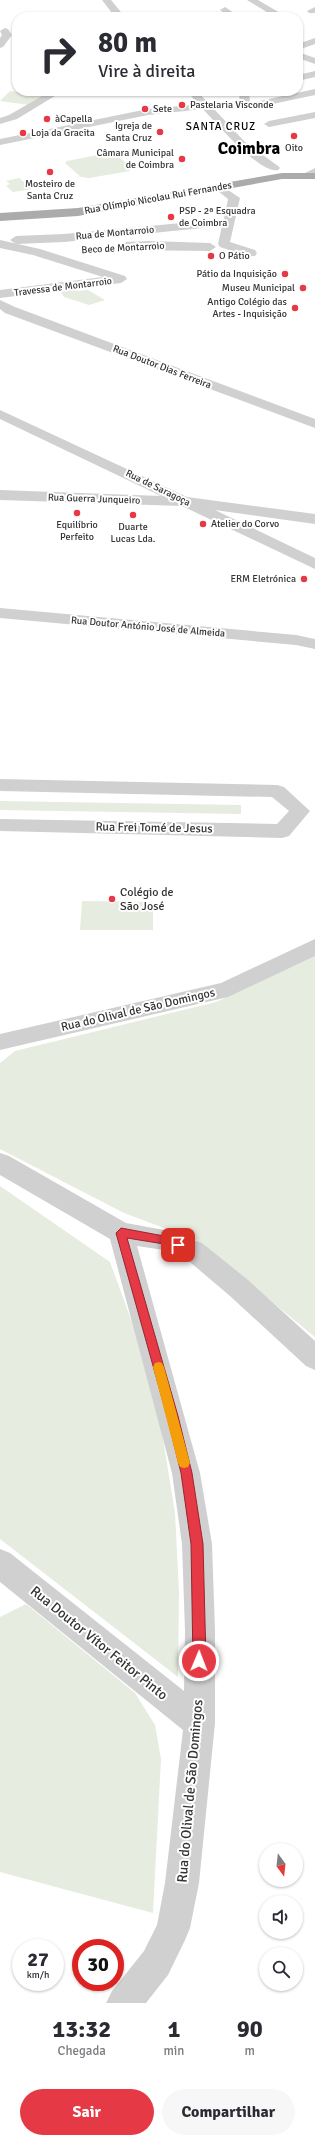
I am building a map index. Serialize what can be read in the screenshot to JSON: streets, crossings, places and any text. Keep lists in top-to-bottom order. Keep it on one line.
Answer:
{"streets":{"main road":["Rua Olímpio Nicolau Rui Fernandes"],"street":["Rua de Montarroio","Beco de Montarroio","Travessa de Montarroio","Rua Doutor Dias Ferreira","Rua de Saragoça","Rua Guerra Junqueiro","Rua Doutor António José de Almeida","Rua Frei Tomé de Jesus","Rua do Olival de São Domingos","Rua Doutor Vítor Feitor Pinto"]},"crossings":[["Beco de Montarroio","Travessa de Montarroio"],["Rua de Saragoça","Rua Guerra Junqueiro"],["Rua do Olival de São Domingos","Rua Doutor Vítor Feitor Pinto"]],"districts":["SANTA CRUZ","Coimbra"],"places":["Pastelaria Visconde","Sete","àCapella","Igreja de Santa Cruz","Loja da Gracita","Oito","Câmara Municipal de Coimbra","Mosteiro de Santa Cruz","PSP - 2ª Esquadra de Coimbra","O Pátio","Pátio da Inquisição","Museu Municipal","Antigo Colégio das Artes - Inquisição","Equilíbrio Perfeito","Duarte Lucas Lda.","Atelier do Corvo","ERM Eletrónica","Colégio de São José"],"north":"bottom","page":{"turn":["80 m","Vire à direita"],"speed":"27 km/h","limit":"30","eta":["13:32","Chegada","1","min","90","m"],"buttons":["Sair","Compartilhar"]}}
